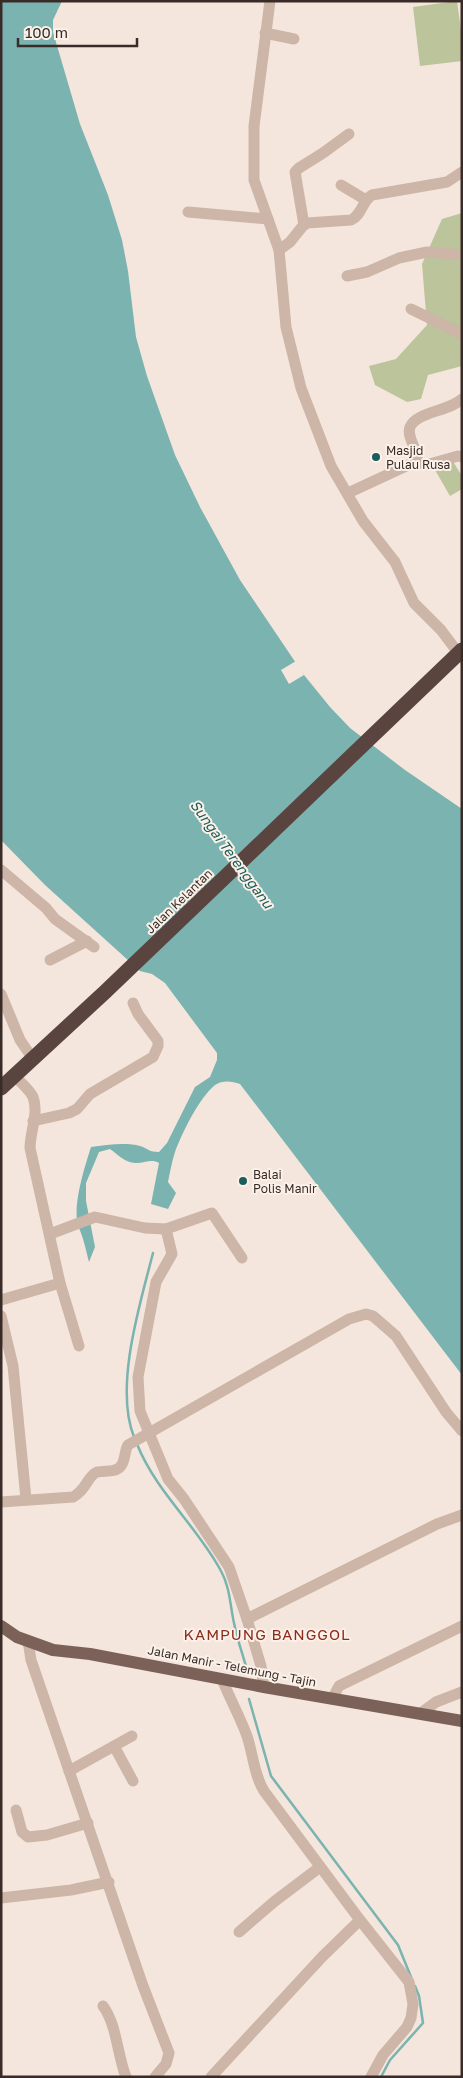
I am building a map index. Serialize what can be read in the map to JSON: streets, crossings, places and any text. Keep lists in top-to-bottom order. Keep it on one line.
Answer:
{"streets":{"highway":["Jalan Kelantan"],"main road":["Jalan Manir - Telemung - Tajin"]},"districts":["KAMPUNG BANGGOL"],"water":["Sungai Terengganu"],"places":["Masjid Pulau Rusa","Balai Polis Manir"],"scale_bar":"100 m"}
